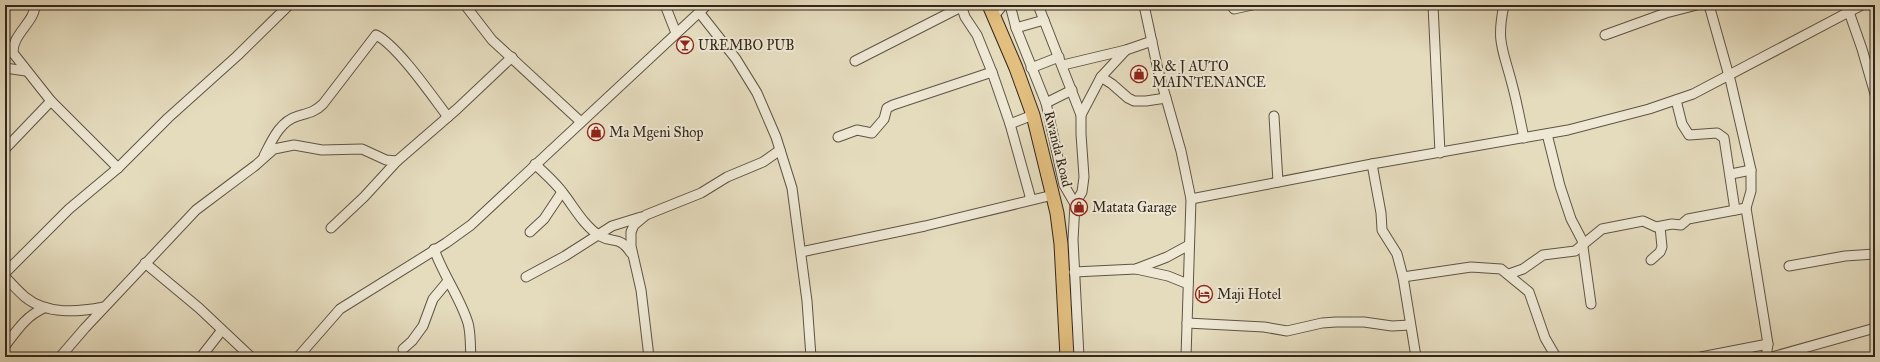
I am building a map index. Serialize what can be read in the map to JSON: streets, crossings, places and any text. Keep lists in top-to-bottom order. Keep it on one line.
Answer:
{"streets":{"highway":["Rwanda Road"]},"places":{"bar":["UREMBO PUB"],"shop":["R & J AUTO MAINTENANCE","Ma Mgeni Shop","Matata Garage"],"hotel":["Maji Hotel"]}}
